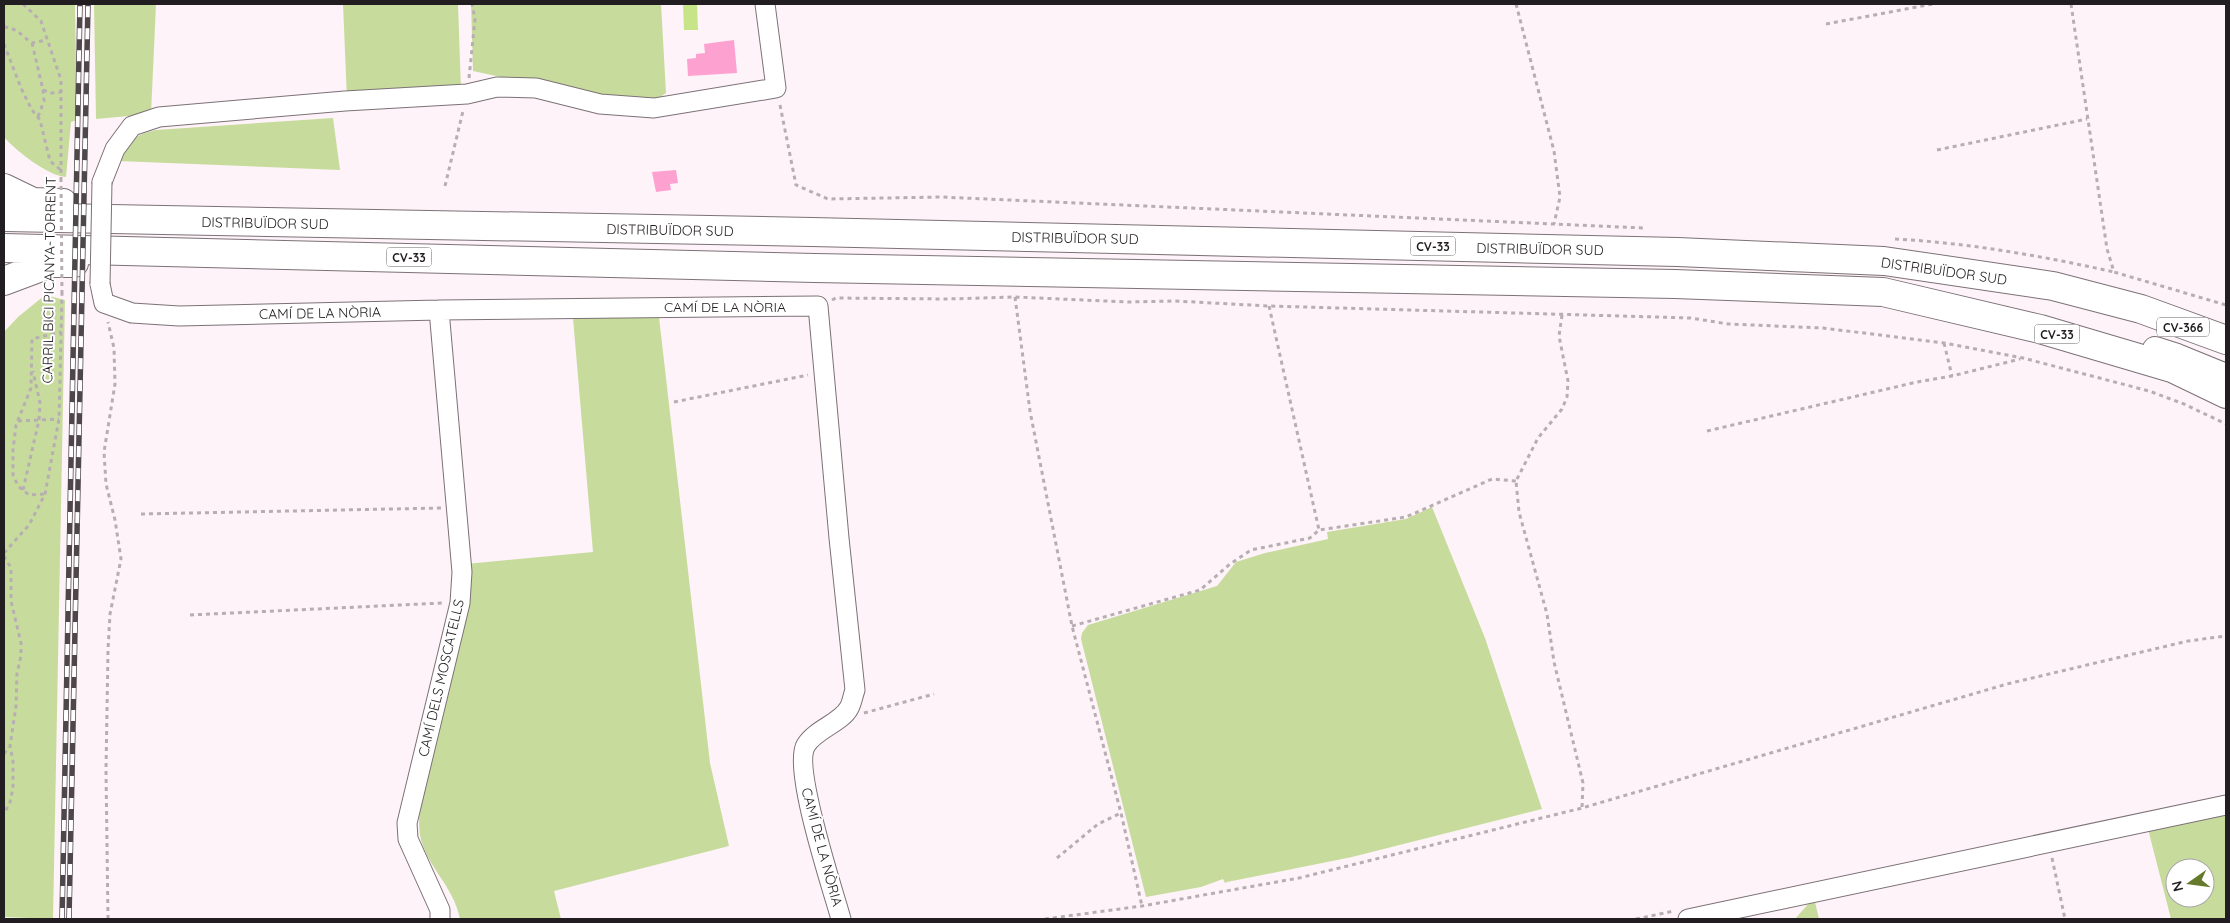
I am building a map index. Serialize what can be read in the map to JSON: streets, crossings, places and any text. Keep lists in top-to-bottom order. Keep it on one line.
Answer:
{"streets":{"highway":["DISTRIBUÏDOR SUD","CV-33"],"main road":["CV-366"],"street":["CAMÍ DE LA NÒRIA","CAMÍ DELS MOSCATELLS"],"path":["CARRIL BICI PICANYA-TORRENT"]},"crossings":[["DISTRIBUÏDOR SUD","CV-33"],["DISTRIBUÏDOR SUD","CV-366"],["CV-33","CV-366"],["CAMÍ DE LA NÒRIA","CAMÍ DELS MOSCATELLS"]],"north":"left"}
